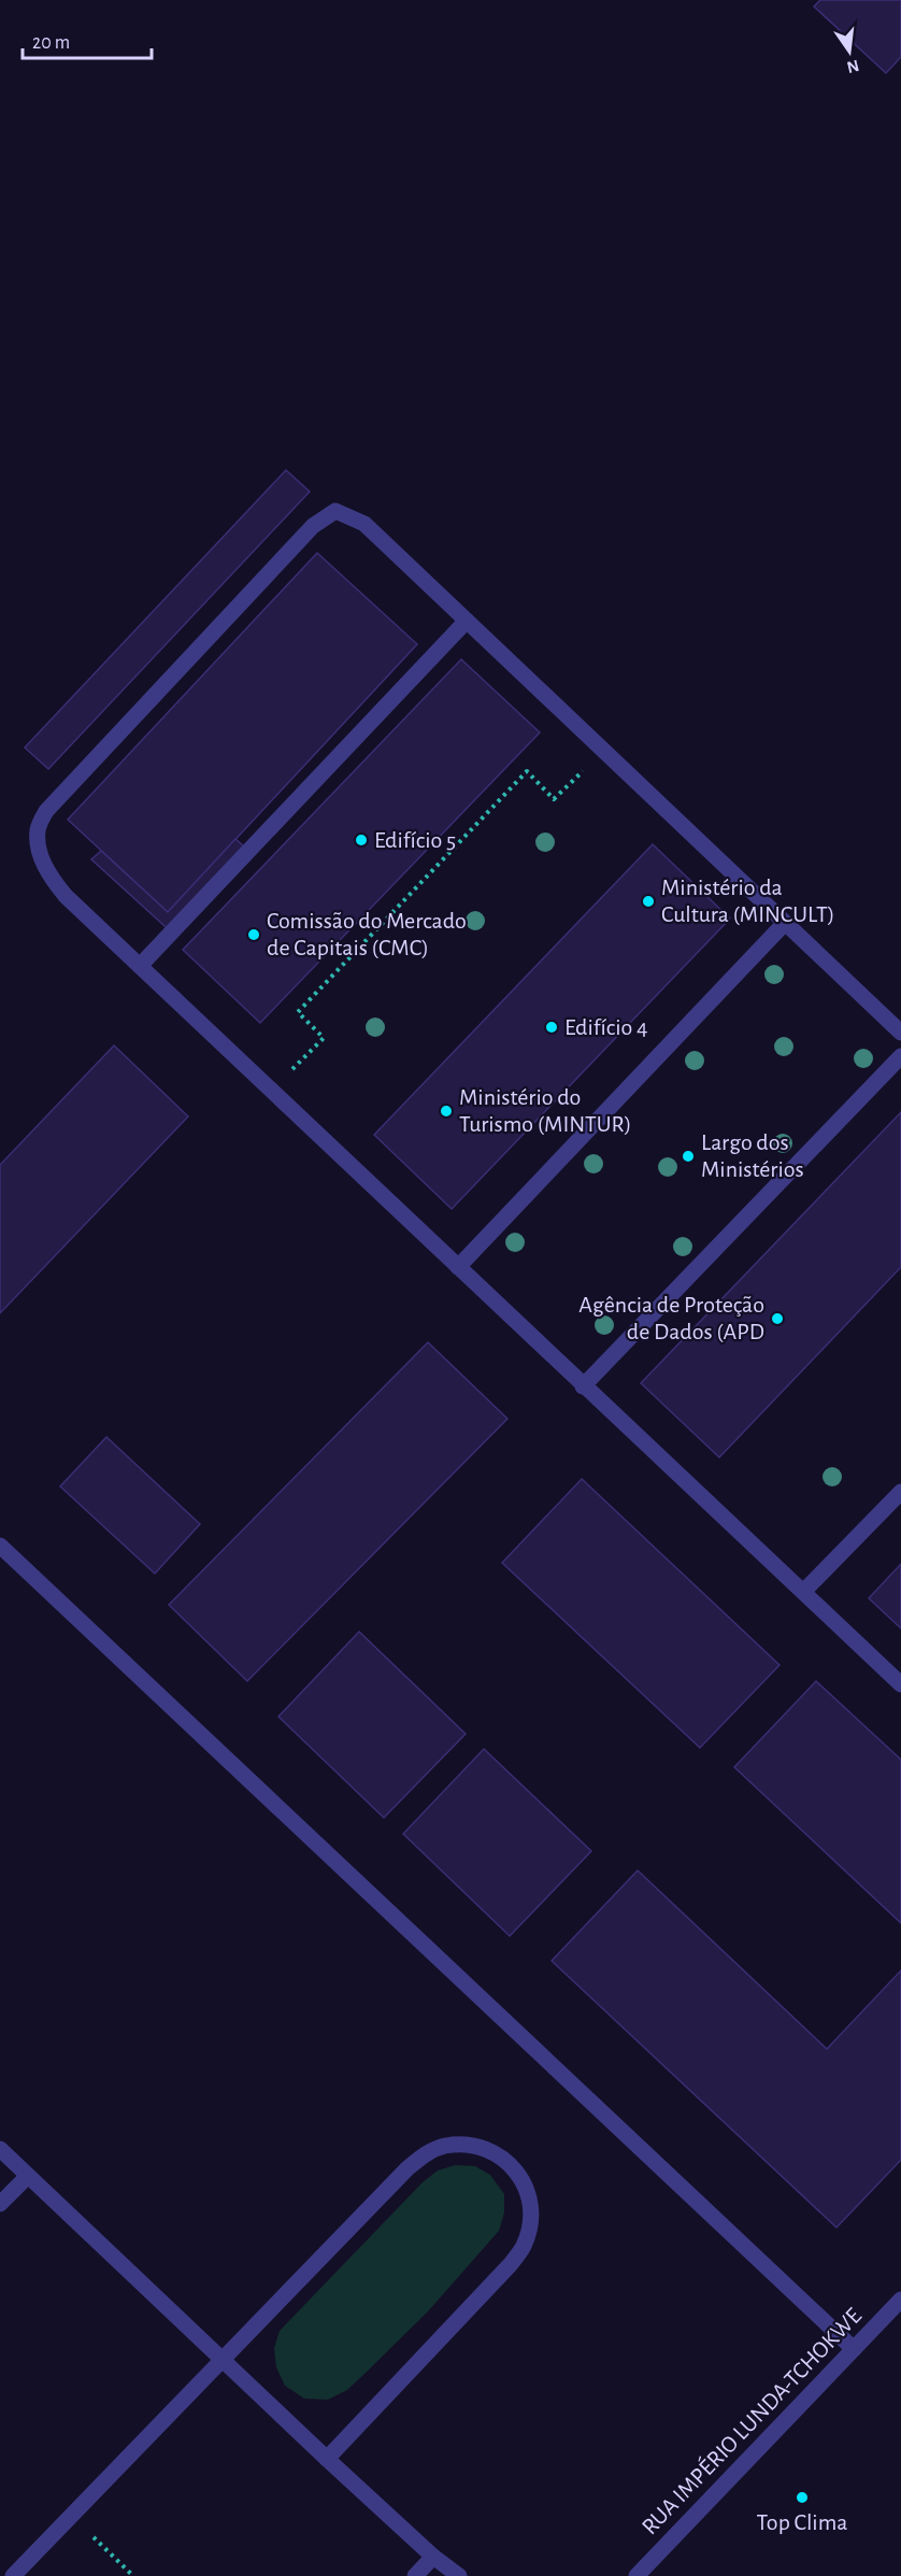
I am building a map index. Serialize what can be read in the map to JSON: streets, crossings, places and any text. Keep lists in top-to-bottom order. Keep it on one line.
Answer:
{"streets":{"street":["RUA IMPÉRIO LUNDA-TCHOKWE"]},"places":["Edifício 5","Ministério da Cultura (MINCULT)","Comissão do Mercado de Capitais (CMC)","Edifício 4","Ministério do Turismo (MINTUR)","Largo dos Ministérios","Agência de Proteção de Dados (APD","Top Clima"],"scale_bar":"20 m","north":"bottom"}
